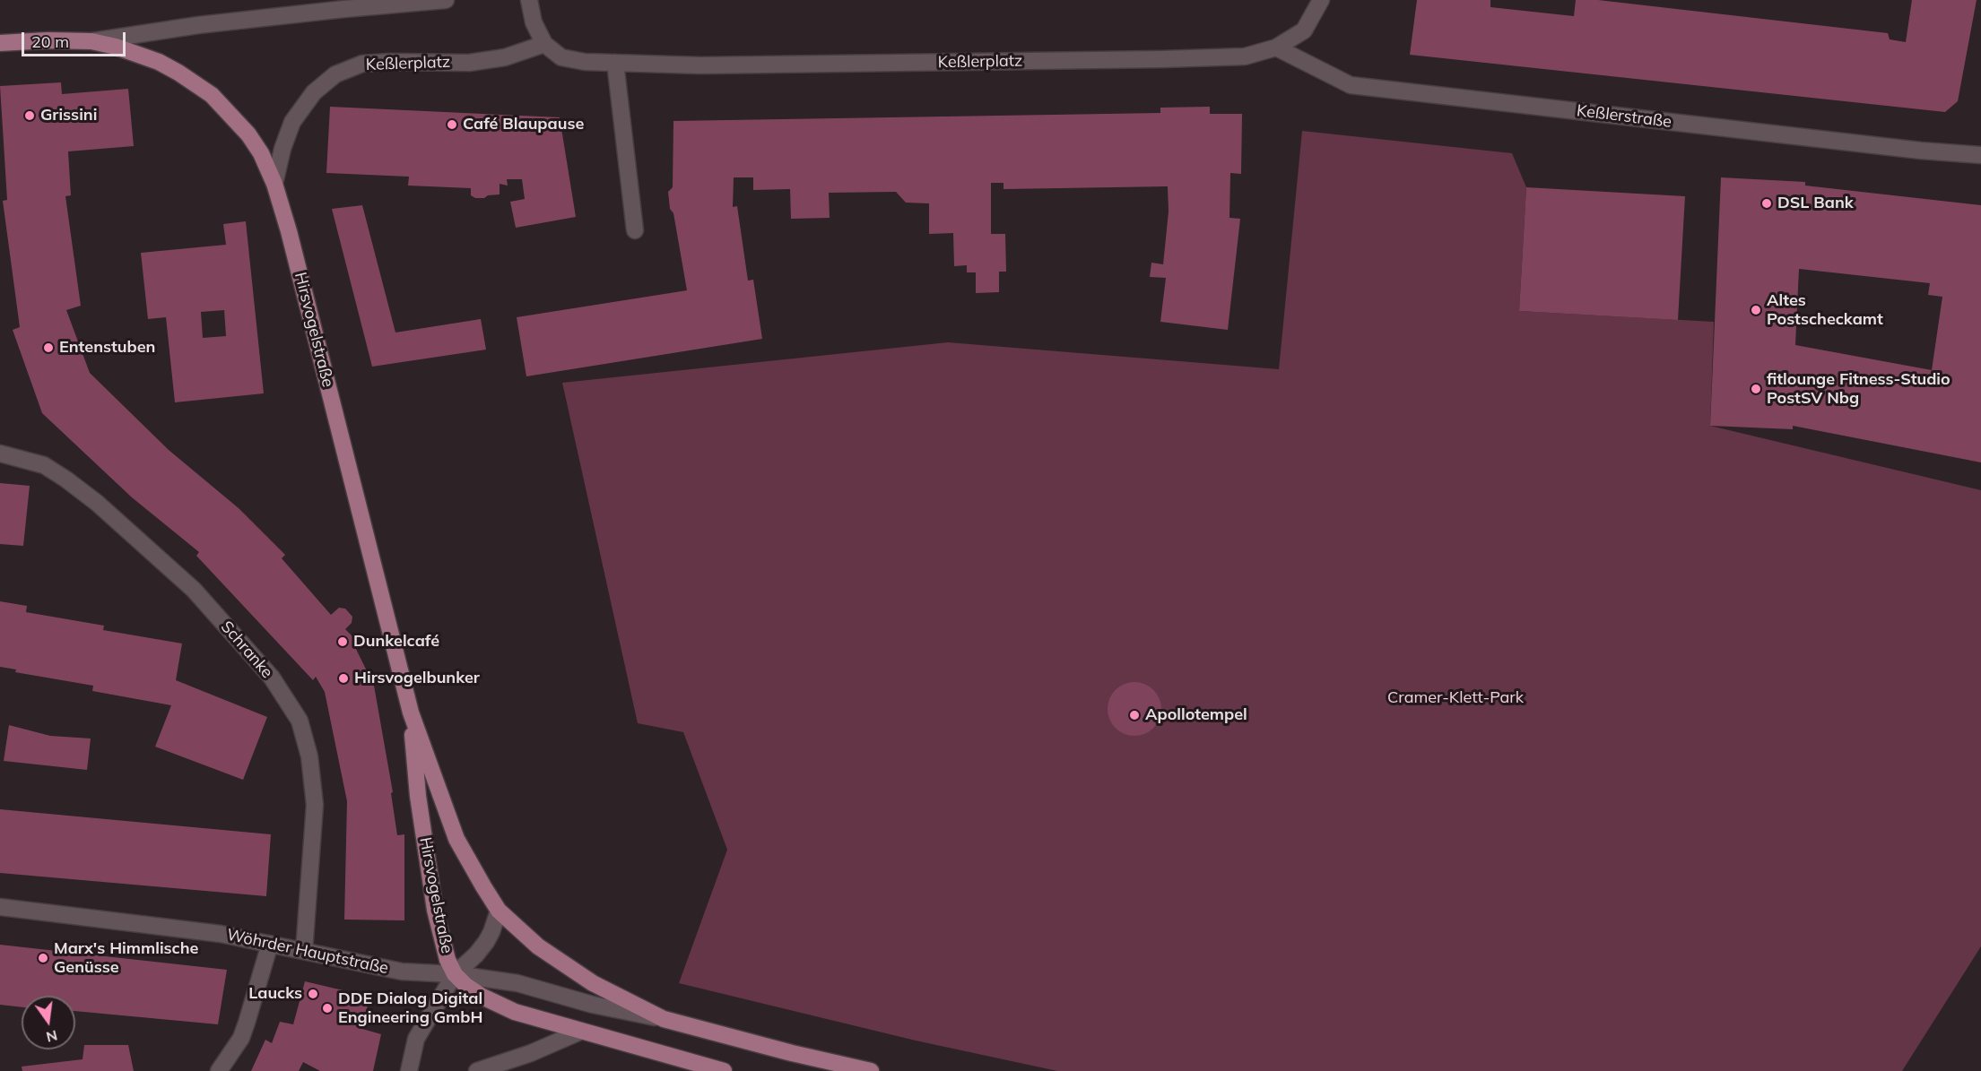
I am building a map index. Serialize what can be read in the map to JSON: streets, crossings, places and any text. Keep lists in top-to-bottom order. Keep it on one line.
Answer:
{"streets":{"main road":["Hirsvogelstraße"],"street":["Keßlerplatz","Keßlerstraße","Schranke","Wöhrder Hauptstraße"]},"crossings":[["Keßlerplatz","Keßlerstraße"],["Keßlerplatz","Hirsvogelstraße"],["Hirsvogelstraße","Wöhrder Hauptstraße"],["Schranke","Wöhrder Hauptstraße"]],"parks":["Cramer-Klett-Park"],"places":["Grissini","Café Blaupause","DSL Bank","Altes Postscheckamt","Entenstuben","fitlounge Fitness-Studio PostSV Nbg","Dunkelcafé","Hirsvogelbunker","Apollotempel","Marx's Himmlische Genüsse","Laucks","DDE Dialog Digital Engineering GmbH"],"scale_bar":"20 m","north":"bottom"}
